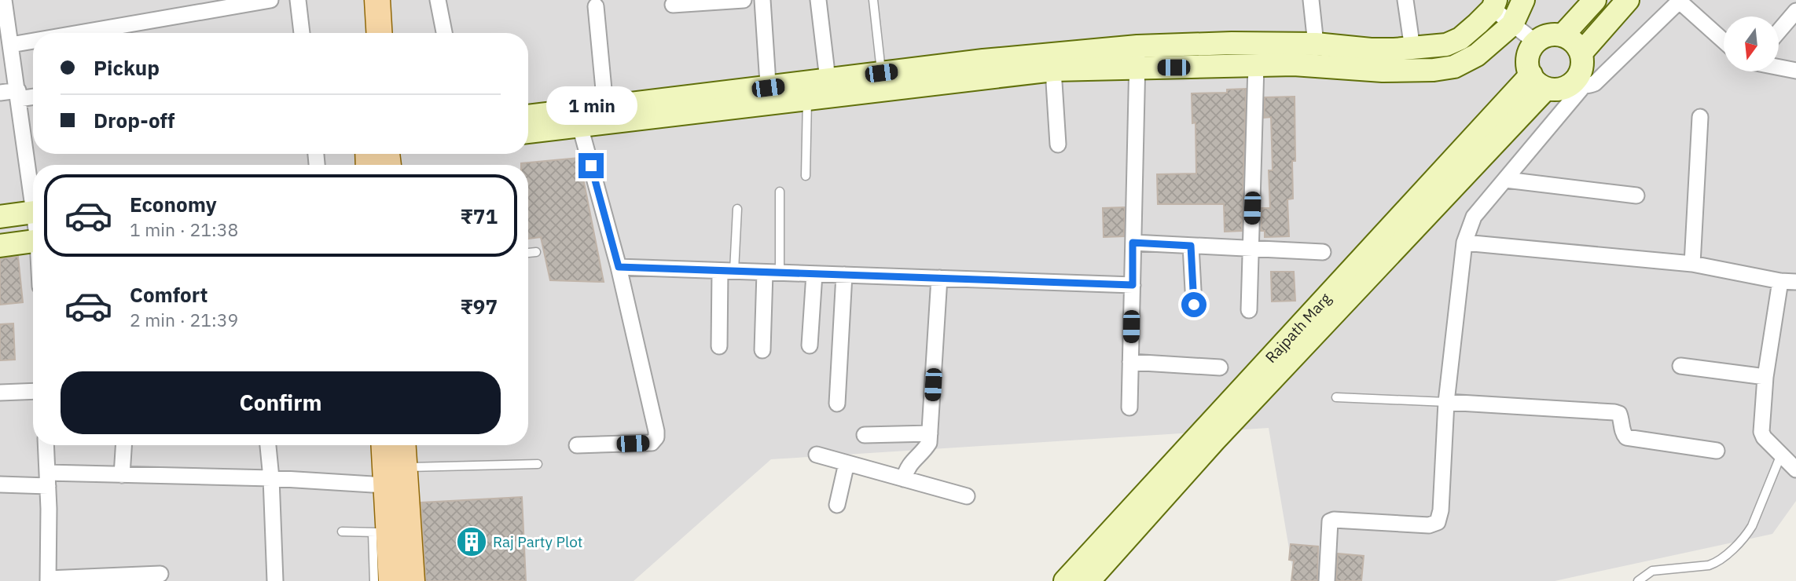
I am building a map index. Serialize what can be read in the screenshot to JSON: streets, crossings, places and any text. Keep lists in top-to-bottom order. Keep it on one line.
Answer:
{"streets":{"street":["Rajpath Marg"]},"places":{"building":["Raj Party Plot"]},"north":"bottom","page":{"banner":["Pickup","Drop-off"],"bubble":"1 min","list":[{"name":"Economy","note":"1 min · 21:38","value":"₹71"},{"name":"Comfort","note":"2 min · 21:39","value":"₹97"}],"buttons":"Confirm"}}
